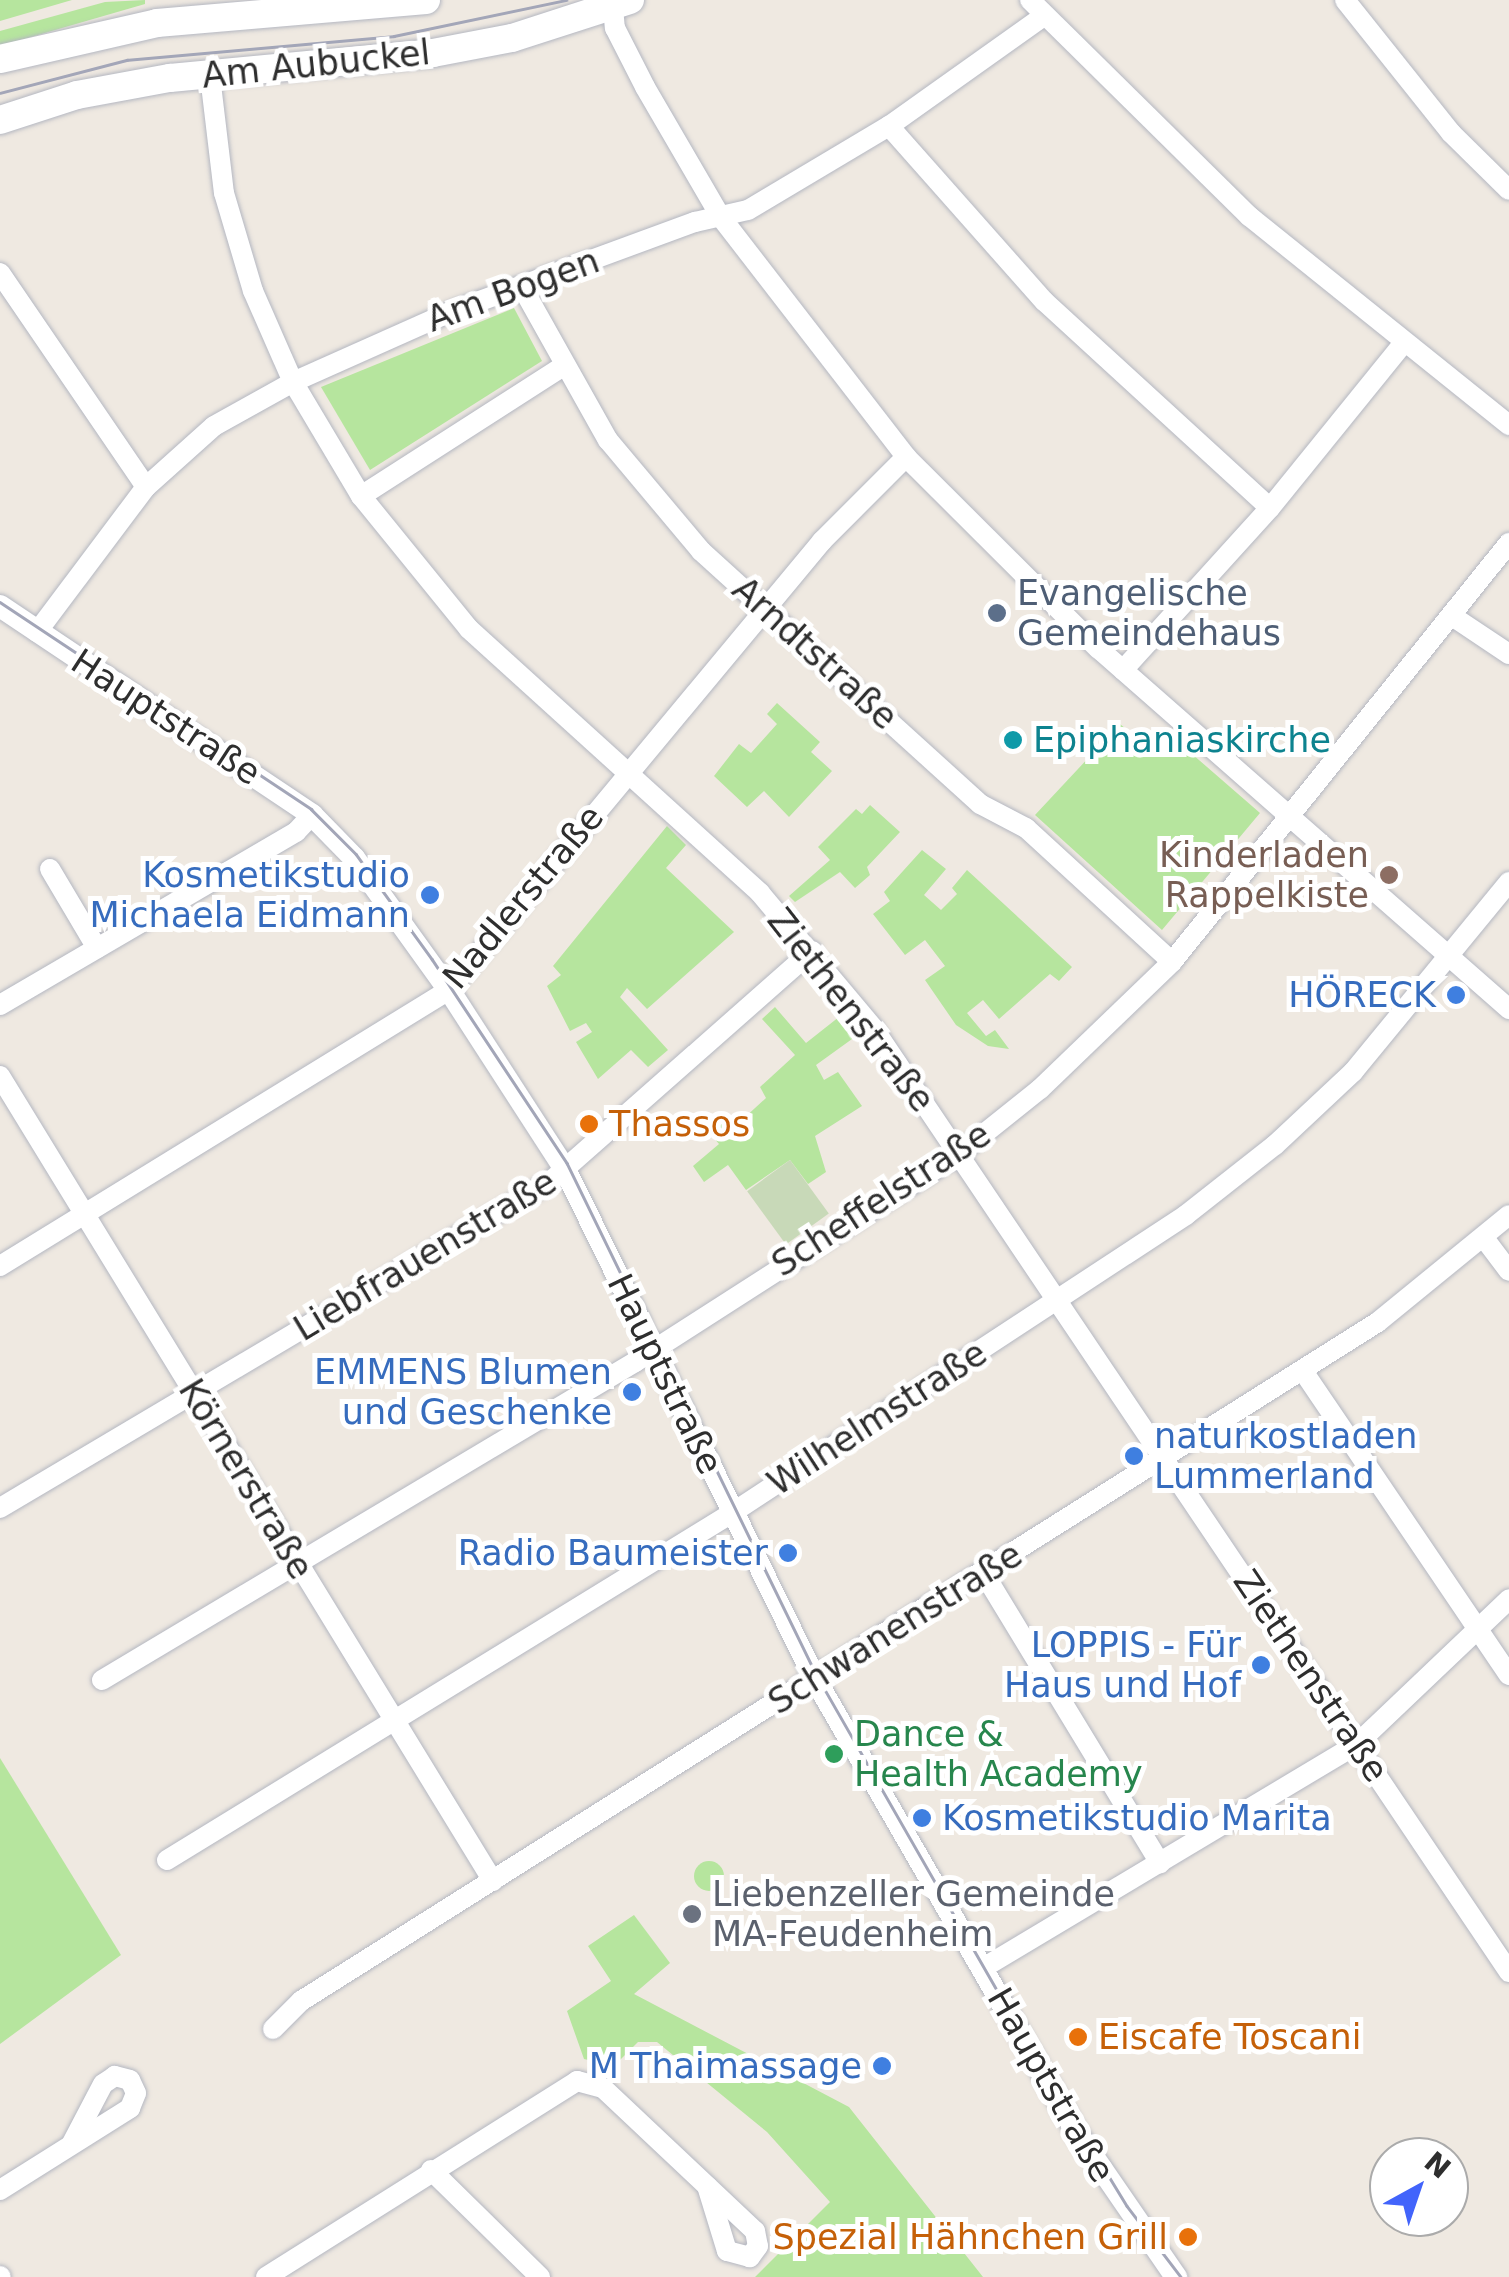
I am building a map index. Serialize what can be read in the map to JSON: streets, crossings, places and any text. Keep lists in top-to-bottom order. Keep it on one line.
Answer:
{"streets":{"main road":["Am Aubuckel"],"street":["Am Bogen","Arndtstraße","Hauptstraße","Nadlerstraße","Ziethenstraße","Scheffelstraße","Liebfrauenstraße","Wilhelmstraße","Körnerstraße","Schwanenstraße"]},"crossings":[["Am Aubuckel","Ziethenstraße"],["Am Bogen","Arndtstraße"],["Am Bogen","Hauptstraße"],["Am Bogen","Ziethenstraße"],["Arndtstraße","Nadlerstraße"],["Arndtstraße","Scheffelstraße"],["Hauptstraße","Nadlerstraße"],["Hauptstraße","Scheffelstraße"],["Hauptstraße","Liebfrauenstraße"],["Hauptstraße","Wilhelmstraße"],["Hauptstraße","Schwanenstraße"],["Nadlerstraße","Ziethenstraße"],["Nadlerstraße","Körnerstraße"],["Ziethenstraße","Scheffelstraße"],["Ziethenstraße","Liebfrauenstraße"],["Ziethenstraße","Wilhelmstraße"],["Ziethenstraße","Schwanenstraße"],["Scheffelstraße","Körnerstraße"],["Liebfrauenstraße","Körnerstraße"],["Wilhelmstraße","Körnerstraße"],["Körnerstraße","Schwanenstraße"]],"places":["Evangelische Gemeindehaus","Epiphaniaskirche","Kinderladen Rappelkiste","Kosmetikstudio Michaela Eidmann","HÖRECK","Thassos","EMMENS Blumen und Geschenke","naturkostladen Lummerland","Radio Baumeister","LOPPIS - Für Haus und Hof","Dance & Health Academy","Kosmetikstudio Marita","Liebenzeller Gemeinde MA-Feudenheim","Eiscafe Toscani","M Thaimassage","Spezial Hähnchen Grill"],"north":"top right"}
